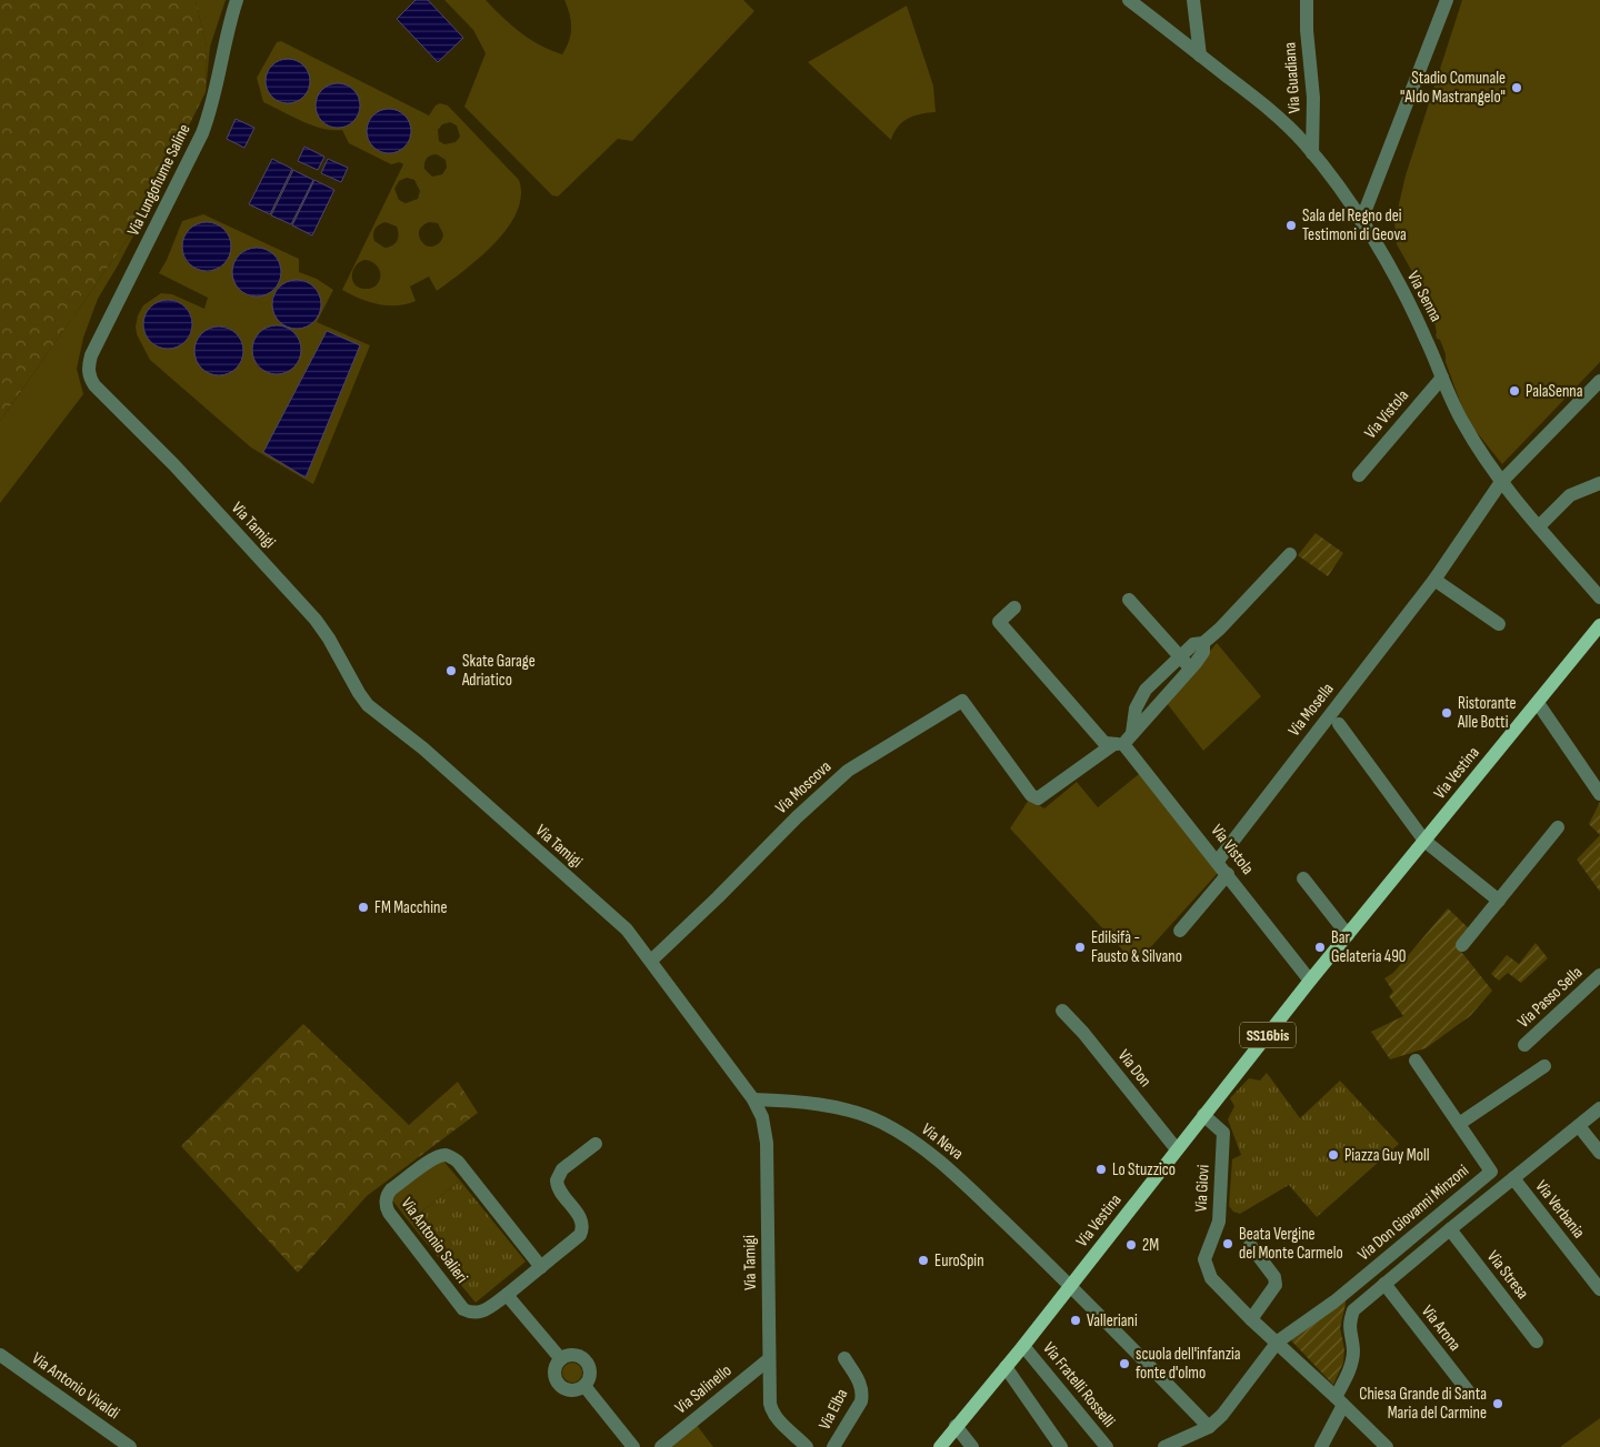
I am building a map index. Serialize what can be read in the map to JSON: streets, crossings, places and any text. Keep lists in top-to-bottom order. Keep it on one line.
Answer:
{"streets":{"main road":["Via Vestina","SS16bis"],"street":["Via Guadiana","Via Lungofiume Saline","Via Senna","Via Vistola","Via Tamigi","Via Mosella","Via Moscova","Via Passo Sella","Via Don","Via Neva","Via Giovi","Via Verbania","Via Don Giovanni Minzoni","Via Antonio Salieri","Via Stresa","Via Arona","Via Fratelli Rosselli","Via Antonio Vivaldi","Via Salinello","Via Elba"]},"crossings":[["Via Guadiana","Via Senna"],["Via Lungofiume Saline","Via Tamigi"],["Via Senna","Via Vistola"],["Via Senna","Via Mosella"],["Via Vistola","Via Mosella"],["Via Vistola","Via Vestina"],["Via Vistola","Via Moscova"],["Via Tamigi","Via Moscova"],["Via Tamigi","Via Neva"],["Via Tamigi","Via Salinello"],["Via Vestina","Via Don"],["Via Vestina","Via Neva"],["Via Vestina","Via Giovi"],["Via Vestina","Via Fratelli Rosselli"],["Via Neva","Via Don Giovanni Minzoni"],["Via Giovi","Via Don Giovanni Minzoni"]],"places":["Stadio Comunale \"Aldo Mastrangelo\"","Sala del Regno dei Testimoni di Geova","PalaSenna","Skate Garage Adriatico","Ristorante Alle Botti","FM Macchine","Edilsifà - Fausto & Silvano","Bar Gelateria 490","Piazza Guy Moll","Lo Stuzzico","Beata Vergine del Monte Carmelo","2M","EuroSpin","Valleriani","scuola dell'infanzia fonte d'olmo","Chiesa Grande di Santa Maria del Carmine"]}
